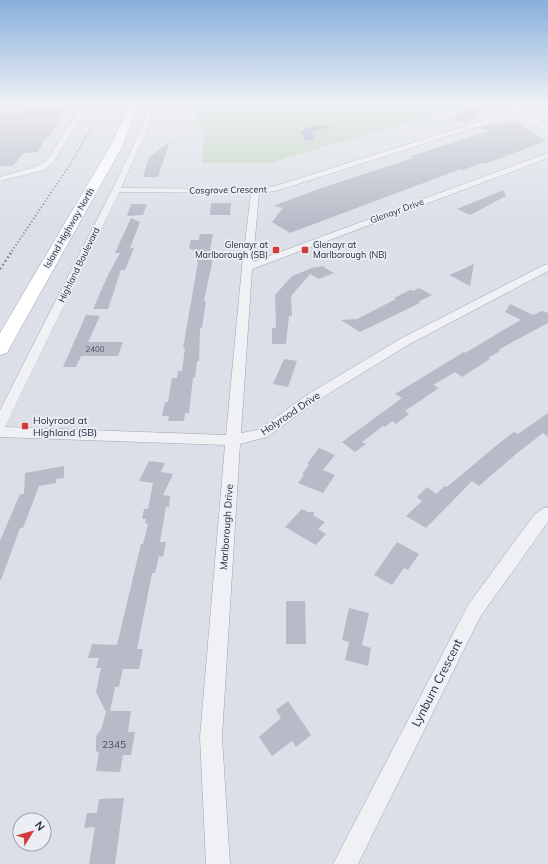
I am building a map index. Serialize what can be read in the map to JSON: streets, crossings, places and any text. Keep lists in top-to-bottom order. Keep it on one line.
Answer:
{"streets":{"main road":["Island Highway North"],"street":["Cosgrove Crescent","Glenayr Drive","Highland Boulevard","Holyrood Drive","Marlborough Drive","Lynburn Crescent"]},"crossings":[["Cosgrove Crescent","Highland Boulevard"],["Cosgrove Crescent","Marlborough Drive"],["Glenayr Drive","Marlborough Drive"],["Holyrood Drive","Marlborough Drive"]],"places":{"transit":["Glenayr at Marlborough (SB)","Glenayr at Marlborough (NB)","Holyrood at Highland (SB)"]},"house_numbers":["2400","2345"],"north":"top right"}
